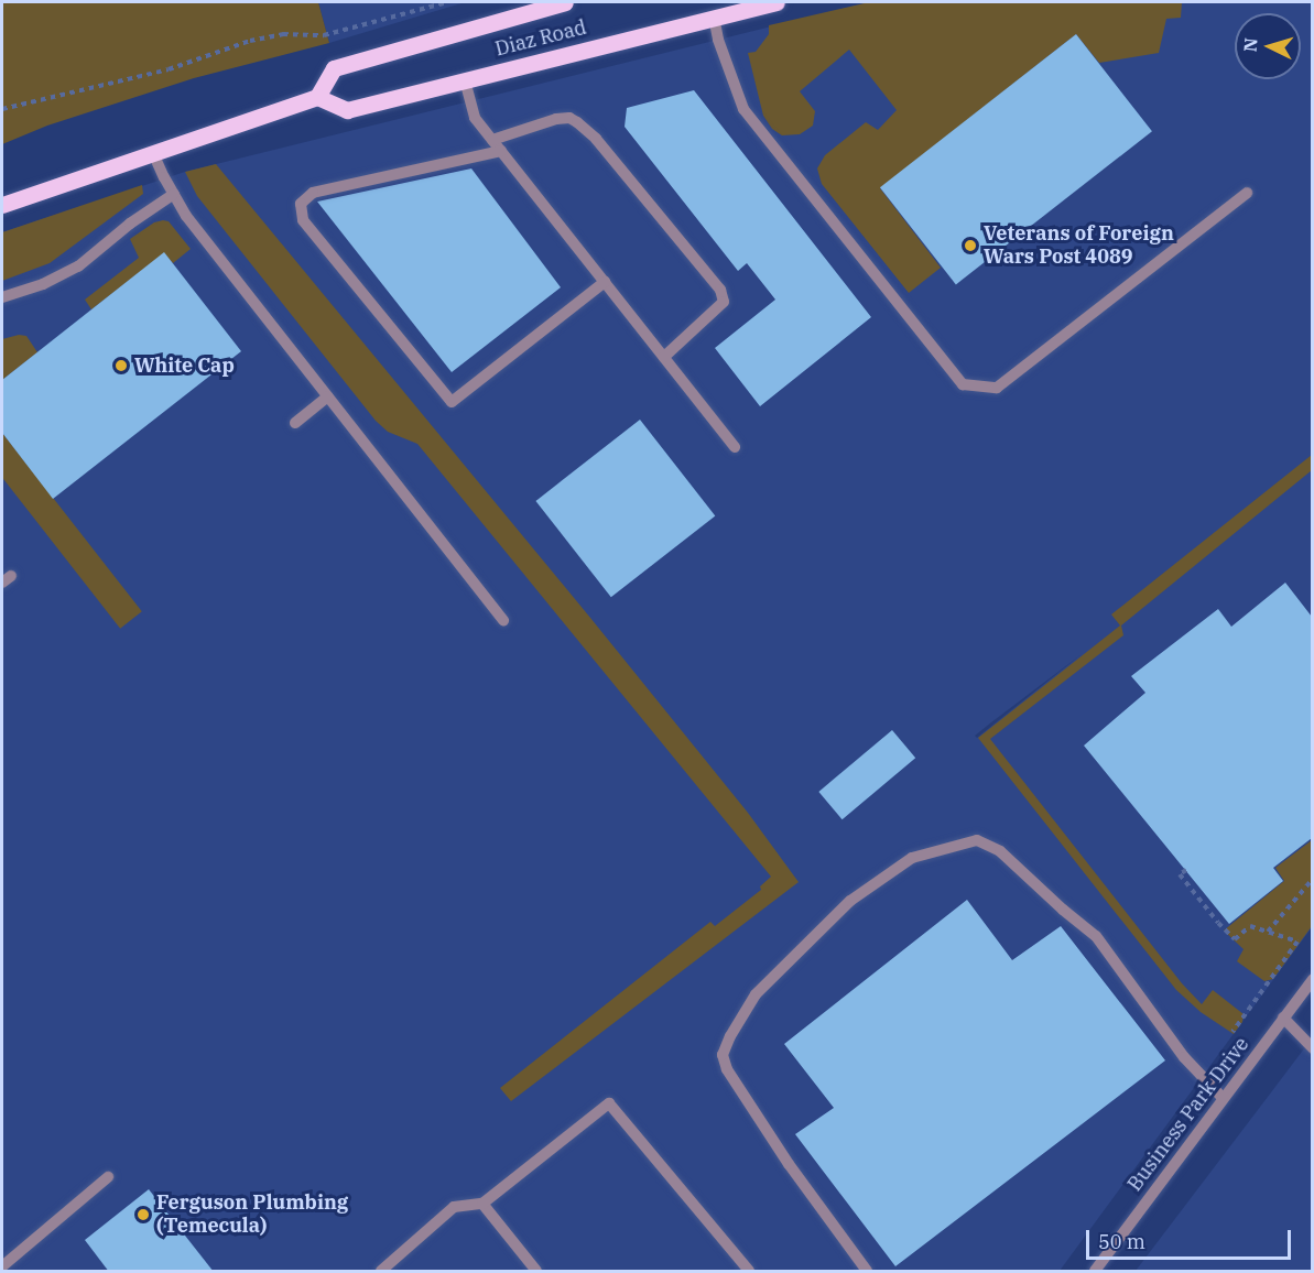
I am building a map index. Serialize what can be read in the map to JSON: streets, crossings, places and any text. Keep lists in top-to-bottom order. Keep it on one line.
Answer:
{"streets":{"main road":["Diaz Road"],"street":["Business Park Drive"]},"places":["Veterans of Foreign Wars Post 4089","White Cap","Ferguson Plumbing (Temecula)"],"scale_bar":"50 m","north":"left"}
